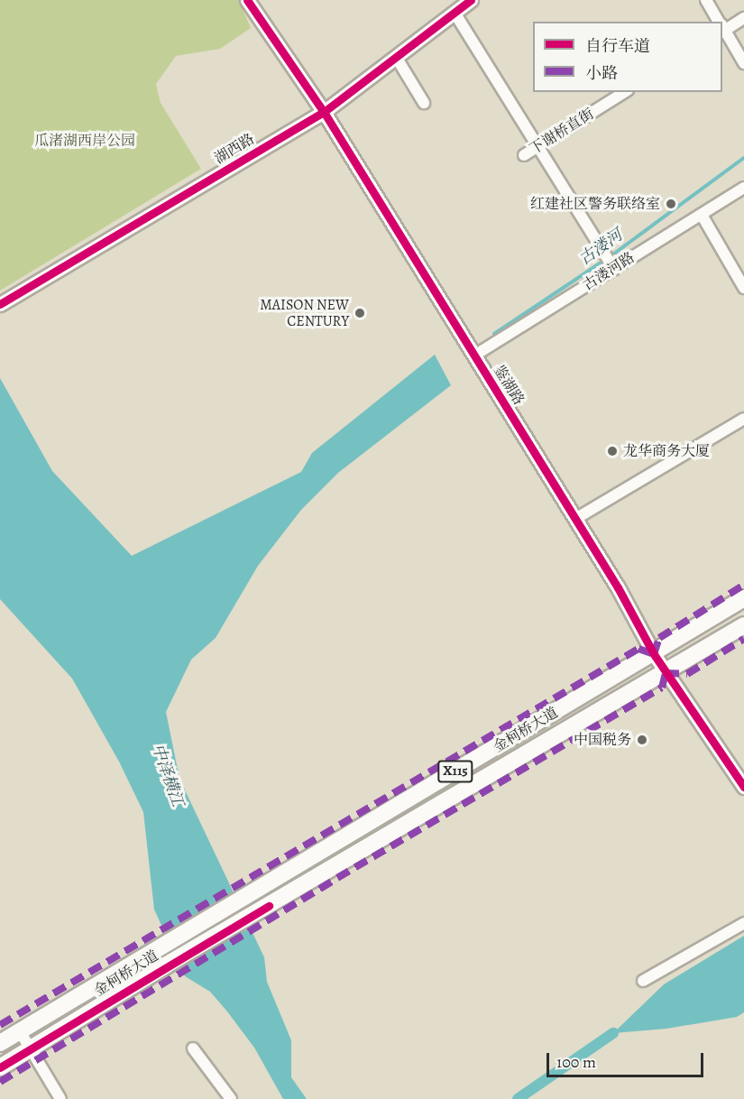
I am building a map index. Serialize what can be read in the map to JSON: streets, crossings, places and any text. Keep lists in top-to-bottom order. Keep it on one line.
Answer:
{"streets":{"main road":["金柯桥大道","X115"],"street":["下谢桥直街","湖西路","古溇河路","鉴湖路"]},"crossings":[["湖西路","鉴湖路"],["古溇河路","鉴湖路"],["鉴湖路","金柯桥大道"]],"water":["古溇河","中泽横江"],"parks":["瓜渚湖西岸公园"],"places":["红建社区警务联络室","MAISON NEW CENTURY","龙华商务大厦","中国税务"],"legend":["自行车道","小路"],"scale_bar":"100 m"}
